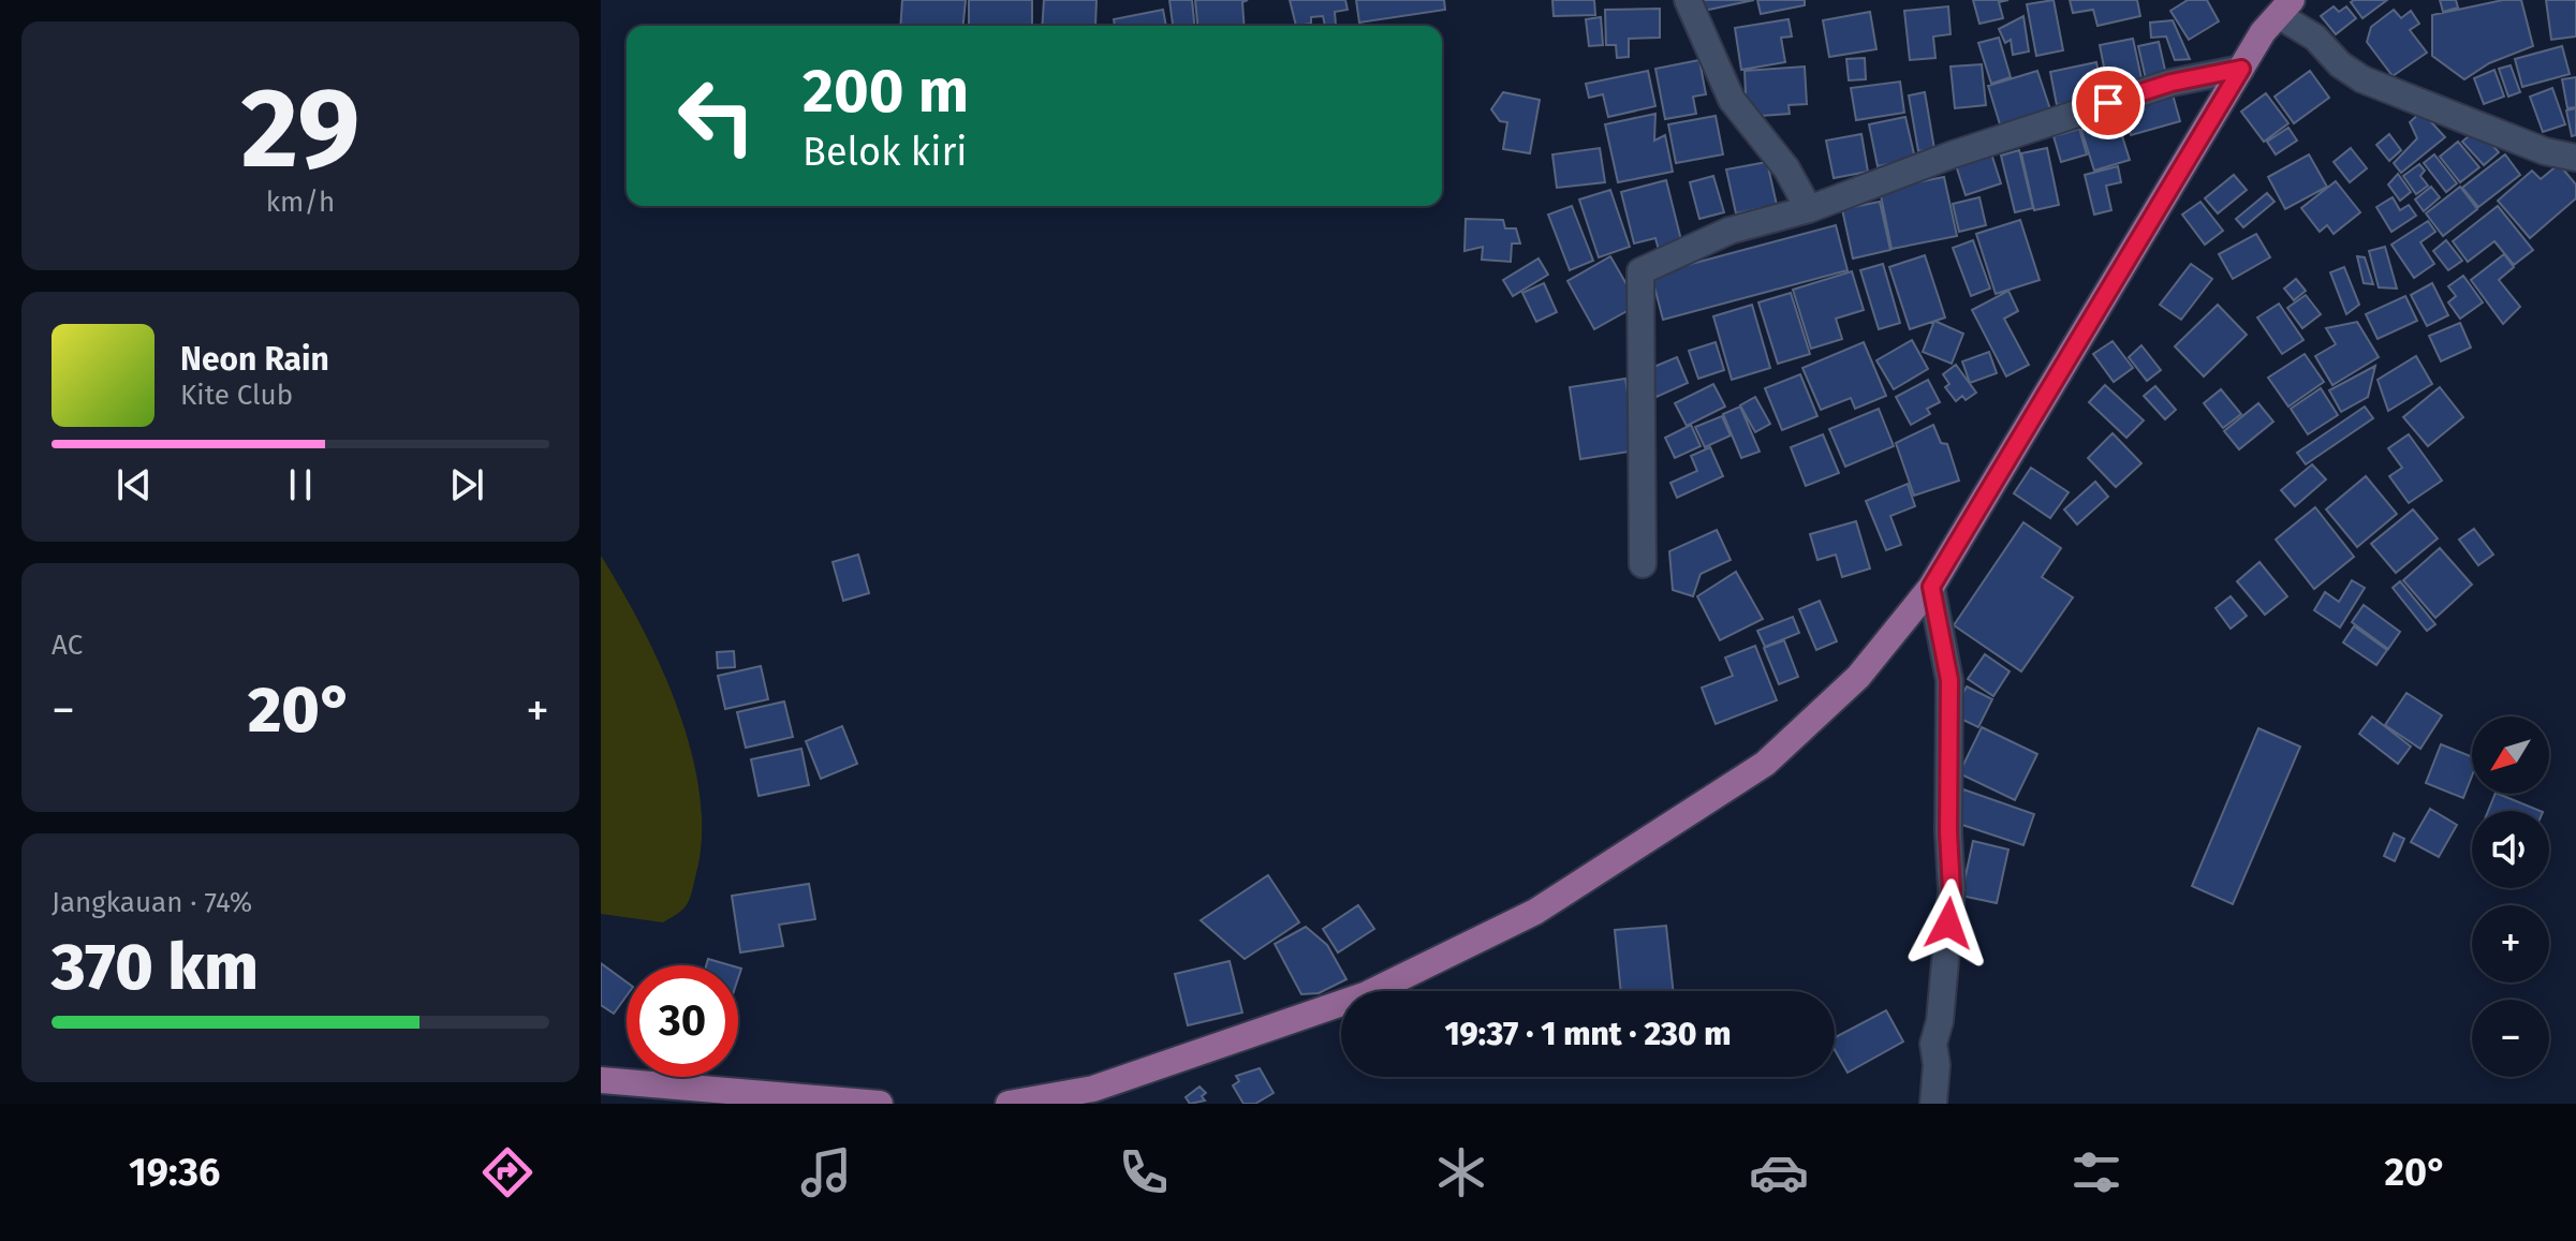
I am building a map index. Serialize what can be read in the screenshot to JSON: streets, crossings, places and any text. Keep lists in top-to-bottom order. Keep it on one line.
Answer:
{"north":"bottom left","page":{"tile":[["29","km/h"],"AC",["Jangkauan · 74%","370 km"]],"turn":["200 m","Belok kiri"],"song":["Neon Rain","Kite Club"],"heat":["−","20°","+"],"map_buttons":["+","−"],"limit":"30","trip":"19:37 · 1 mnt · 230 m","tabs":["19:36","20°"]}}
